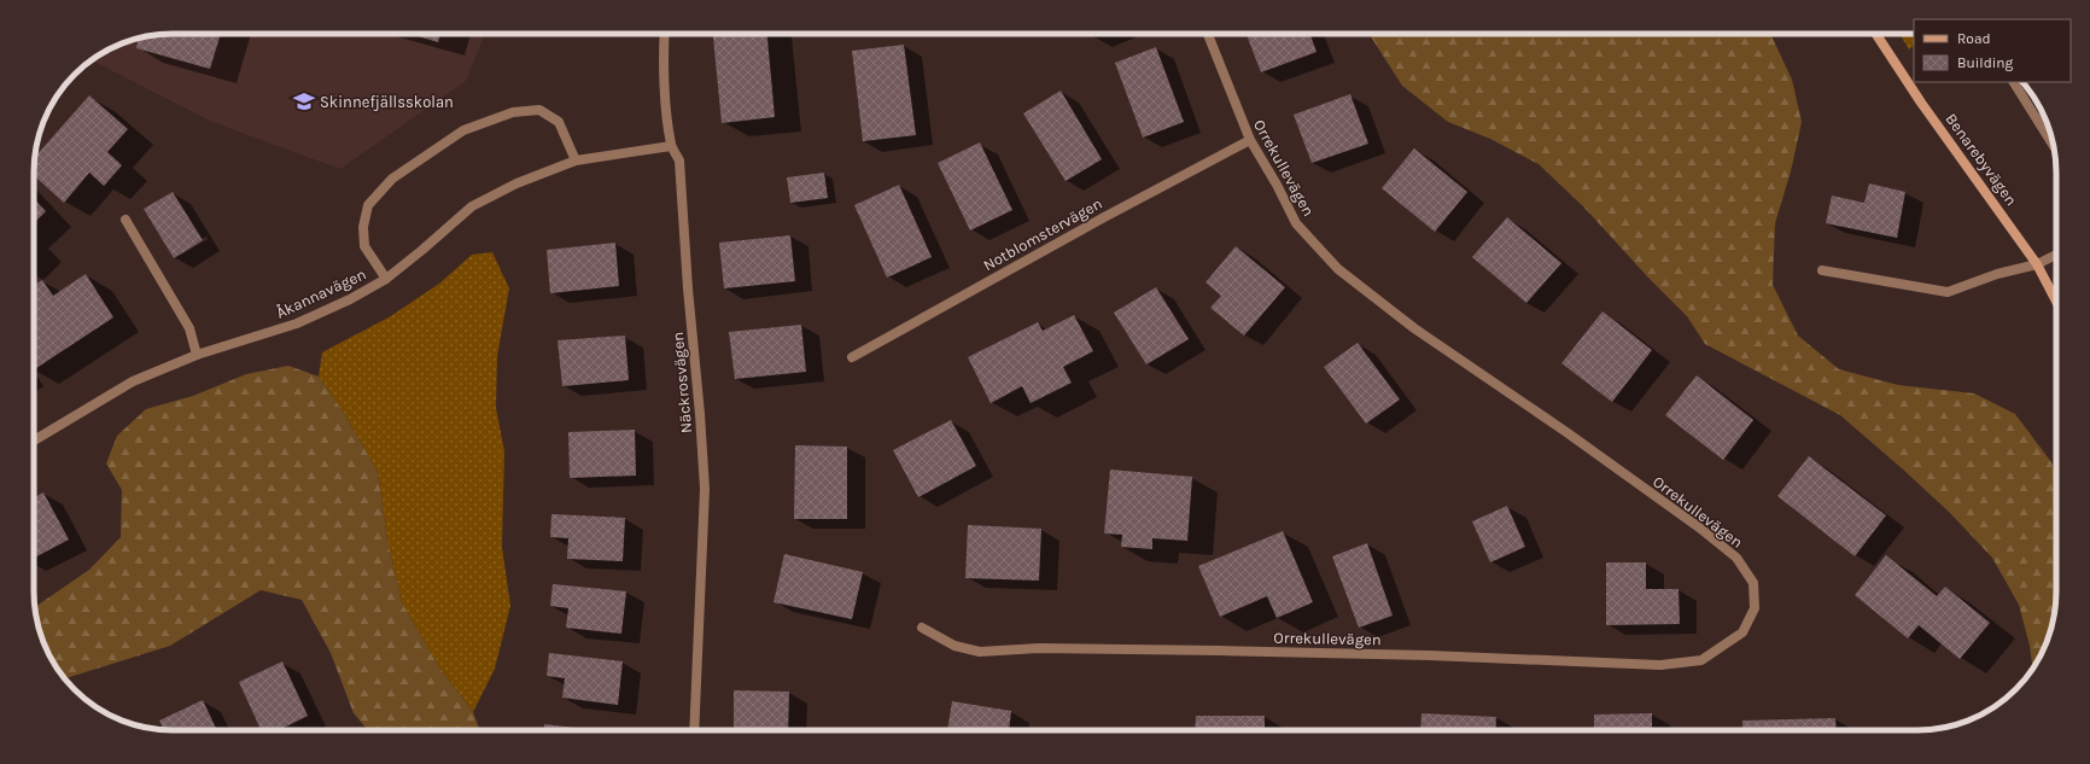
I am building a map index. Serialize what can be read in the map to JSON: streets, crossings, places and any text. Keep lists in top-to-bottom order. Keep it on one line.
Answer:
{"streets":{"street":["Benarebyvägen","Orrekullevägen","Notblomstervägen","Åkannavägen","Näckrosvägen"]},"crossings":[["Orrekullevägen","Notblomstervägen"],["Åkannavägen","Näckrosvägen"]],"places":{"school or university":["Skinnefjällsskolan"]},"legend":["Road","Building"]}
